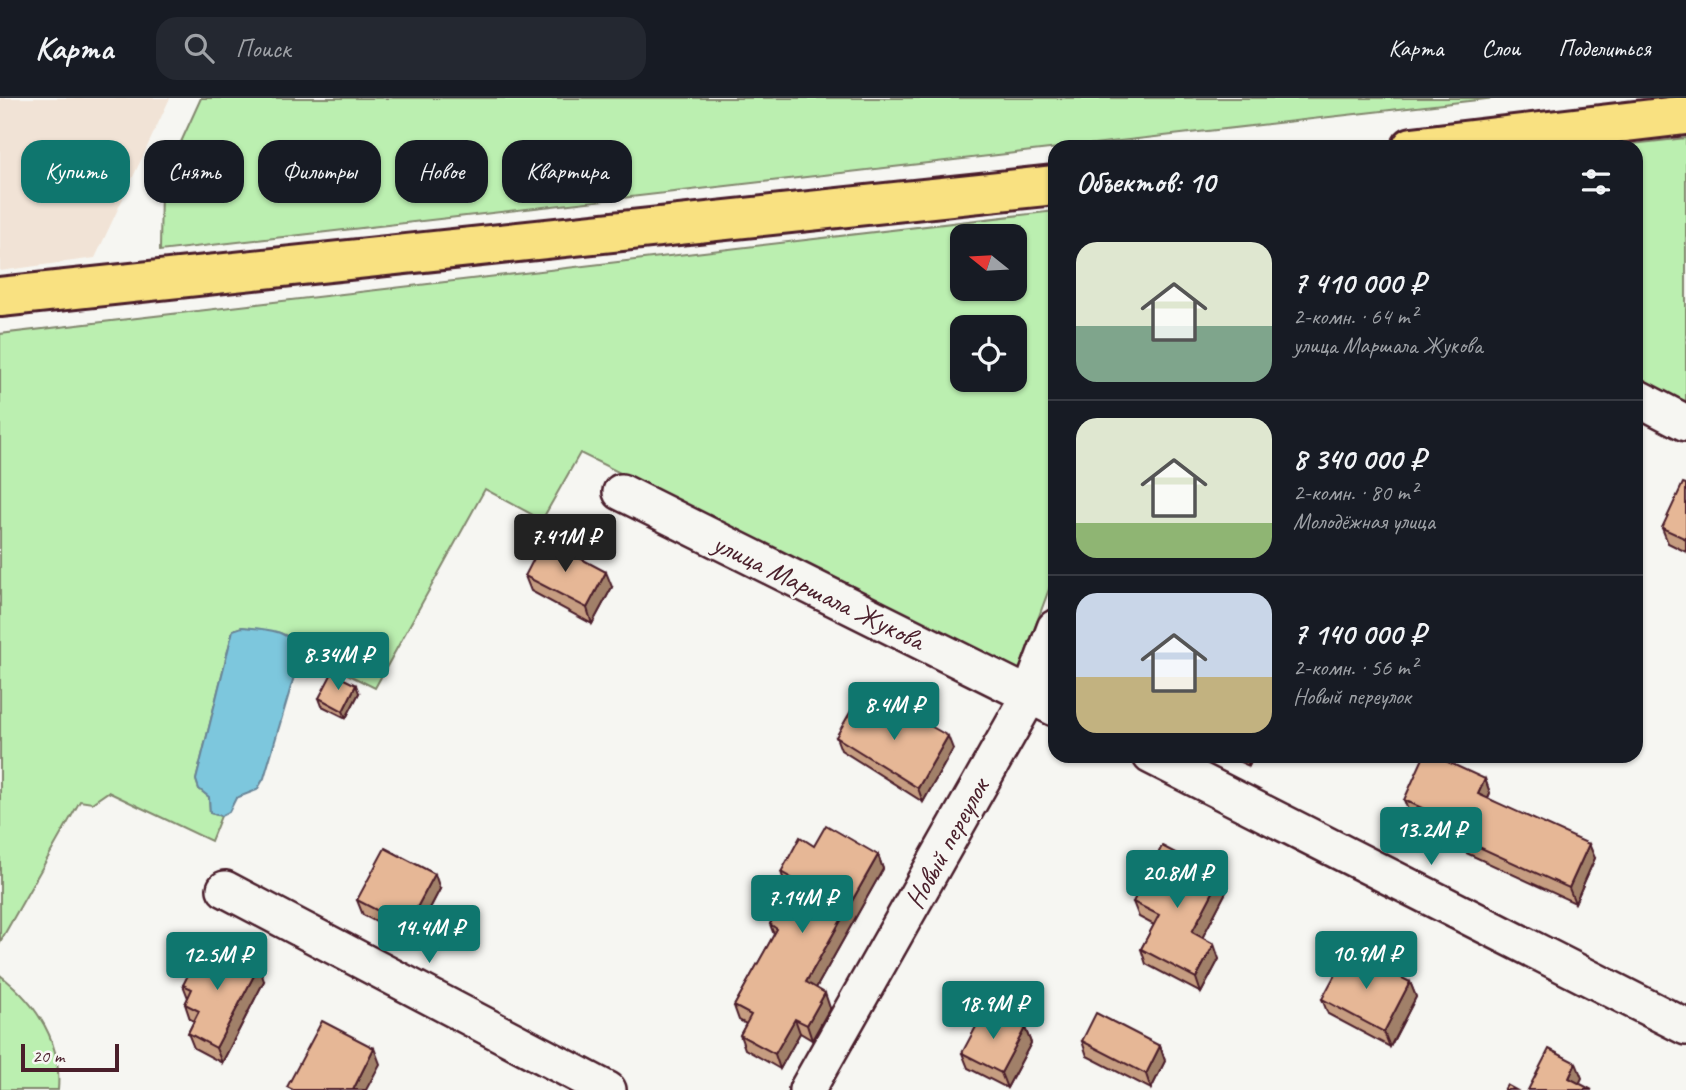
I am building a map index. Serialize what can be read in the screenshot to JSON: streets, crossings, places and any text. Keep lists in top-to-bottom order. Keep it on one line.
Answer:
{"streets":{"street":["улица Маршала Жукова","Новый переулок"]},"crossings":[["улица Маршала Жукова","Новый переулок"]],"scale_bar":"20 m","north":"left","page":{"header":"Карта","search":"Поиск","nav":["Карта","Слои","Поделиться"],"chip":["Купить","Снять","Фильтры","Новое","Квартира"],"heading":"Объектов: 10","list":[{"name":"7 410 000 ₽","note":"2-комн. · 64 m² · улица Маршала Жукова"},{"name":"8 340 000 ₽","note":"2-комн. · 80 m² · Молодёжная улица"},{"name":"7 140 000 ₽","note":"2-комн. · 56 m² · Новый переулок"}],"price":["7.41M ₽","8.34M ₽","8.4M ₽","13.2M ₽","20.8M ₽","7.14M ₽","14.4M ₽","10.9M ₽","12.5M ₽","18.9M ₽"],"scale":"20 m"}}
